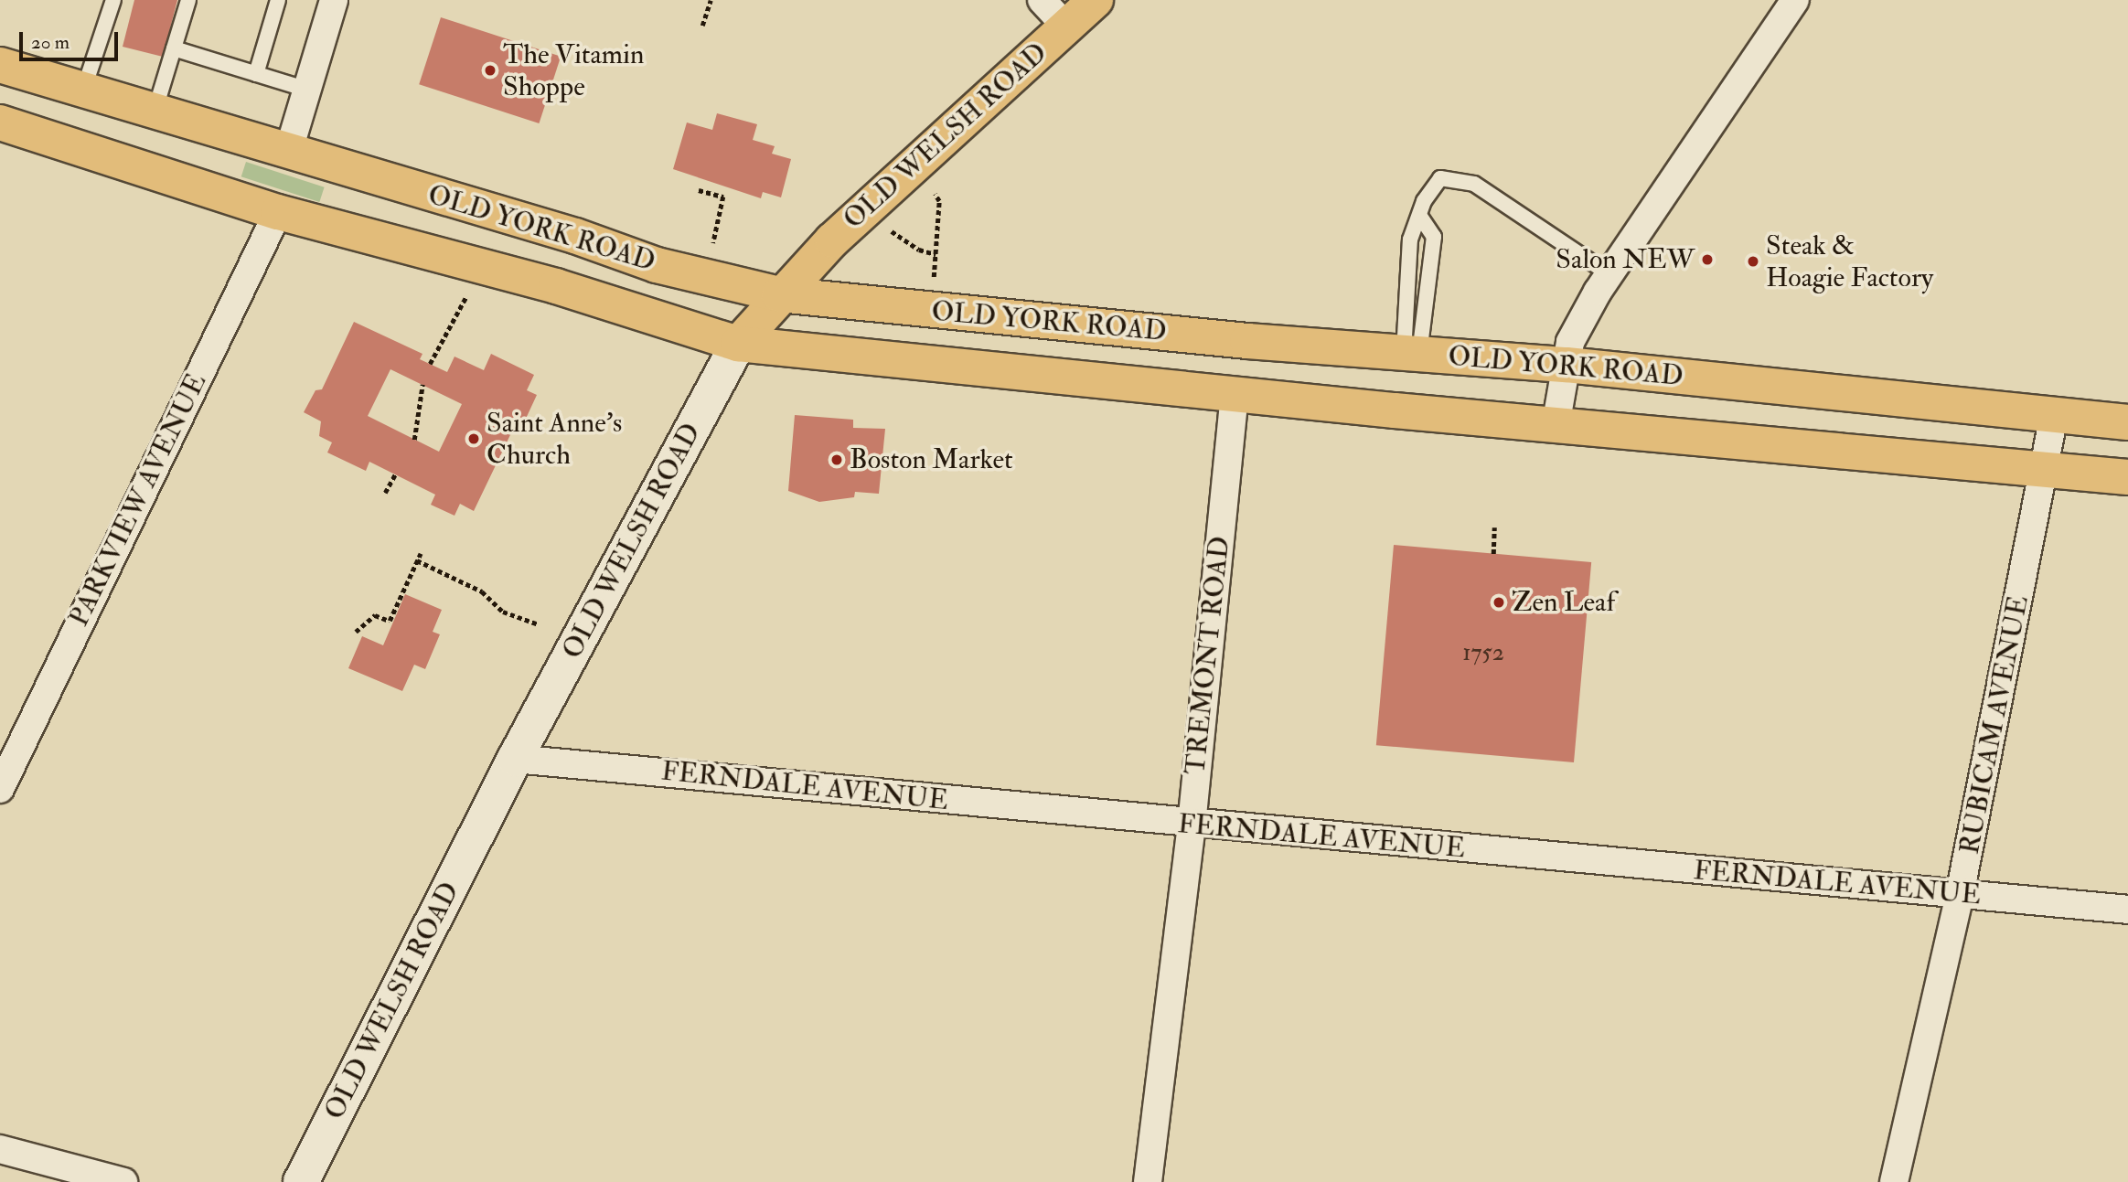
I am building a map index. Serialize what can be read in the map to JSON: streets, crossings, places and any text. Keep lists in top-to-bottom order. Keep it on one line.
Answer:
{"streets":{"main road":["OLD WELSH ROAD","OLD YORK ROAD"],"street":["PARKVIEW AVENUE","TREMONT ROAD","RUBICAM AVENUE","FERNDALE AVENUE"]},"crossings":[["OLD WELSH ROAD","OLD YORK ROAD"],["OLD WELSH ROAD","FERNDALE AVENUE"],["OLD YORK ROAD","PARKVIEW AVENUE"],["OLD YORK ROAD","TREMONT ROAD"],["OLD YORK ROAD","RUBICAM AVENUE"],["TREMONT ROAD","FERNDALE AVENUE"],["RUBICAM AVENUE","FERNDALE AVENUE"]],"places":["The Vitamin Shoppe","Salon NEW","Steak & Hoagie Factory","Saint Anne's Church","Boston Market","Zen Leaf"],"house_numbers":["1752"],"scale_bar":"20 m"}
